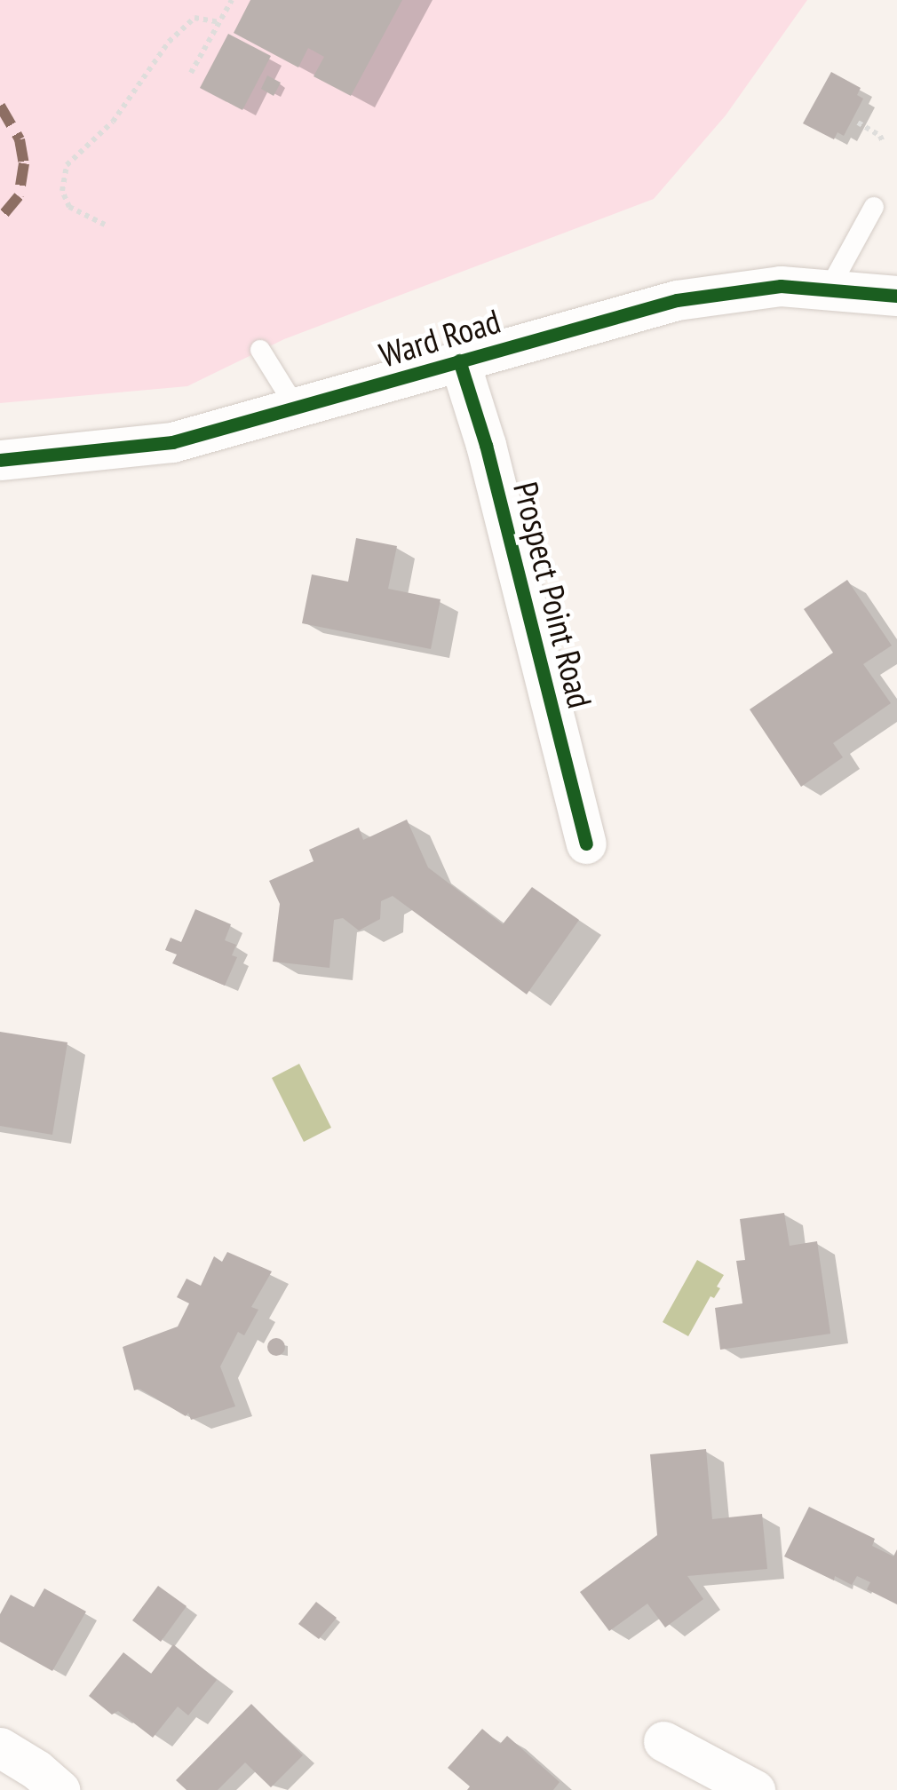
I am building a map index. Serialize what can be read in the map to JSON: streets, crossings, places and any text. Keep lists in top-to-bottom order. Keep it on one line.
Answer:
{"streets":{"street":["Ward Road","Prospect Point Road"]},"crossings":[["Ward Road","Prospect Point Road"]]}
